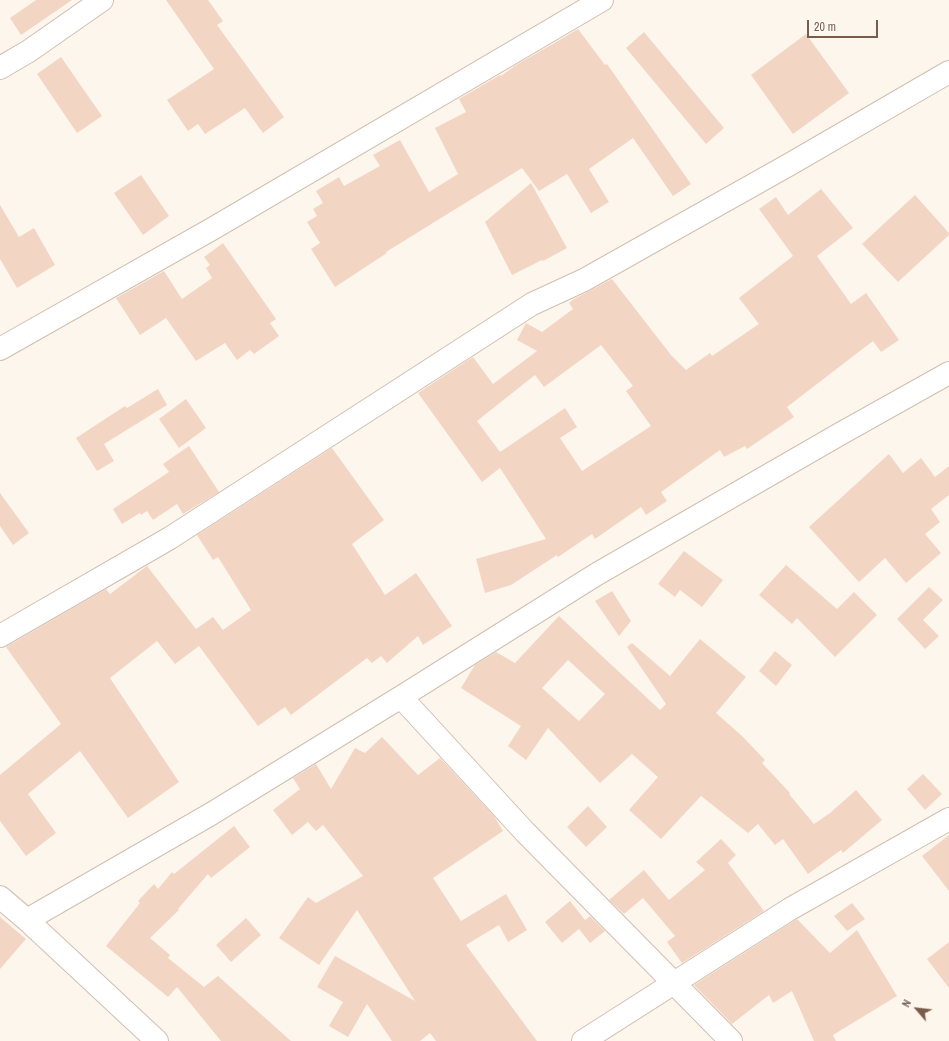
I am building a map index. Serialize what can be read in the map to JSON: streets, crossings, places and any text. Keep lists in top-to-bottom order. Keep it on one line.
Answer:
{"scale_bar":"20 m","north":"top left"}
